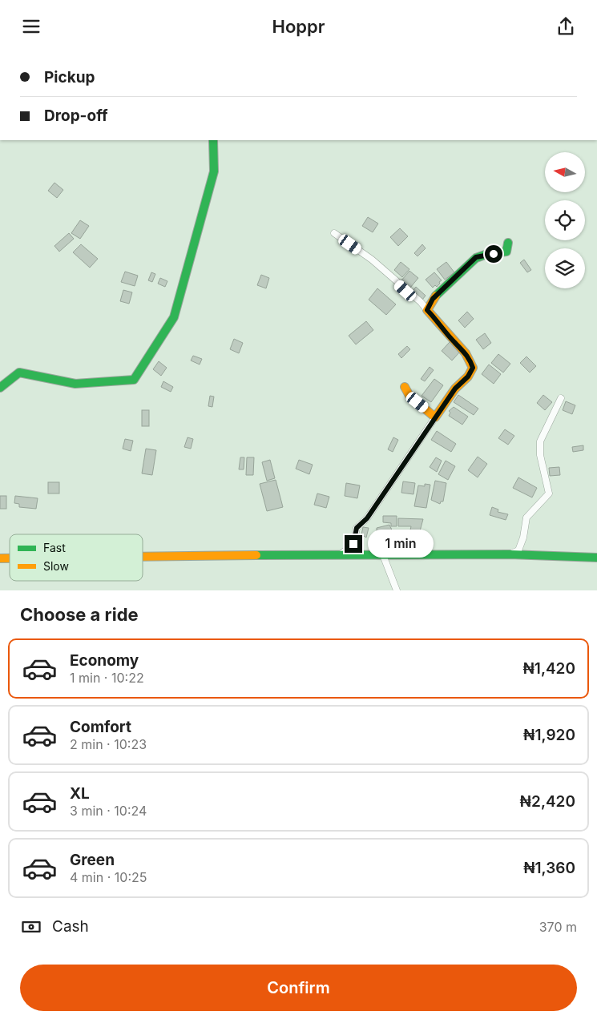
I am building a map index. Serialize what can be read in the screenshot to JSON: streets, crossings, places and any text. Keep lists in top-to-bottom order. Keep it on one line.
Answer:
{"legend":["Fast","Slow"],"north":"left","page":{"header":"Hoppr","banner":["Pickup","Drop-off"],"bubble":"1 min","heading":"Choose a ride","list":[{"name":"Economy","note":"1 min · 10:22","value":"₦1,420"},{"name":"Comfort","note":"2 min · 10:23","value":"₦1,920"},{"name":"XL","note":"3 min · 10:24","value":"₦2,420"},{"name":"Green","note":"4 min · 10:25","value":"₦1,360"}],"pay":["Cash","370 m"],"buttons":"Confirm"}}
